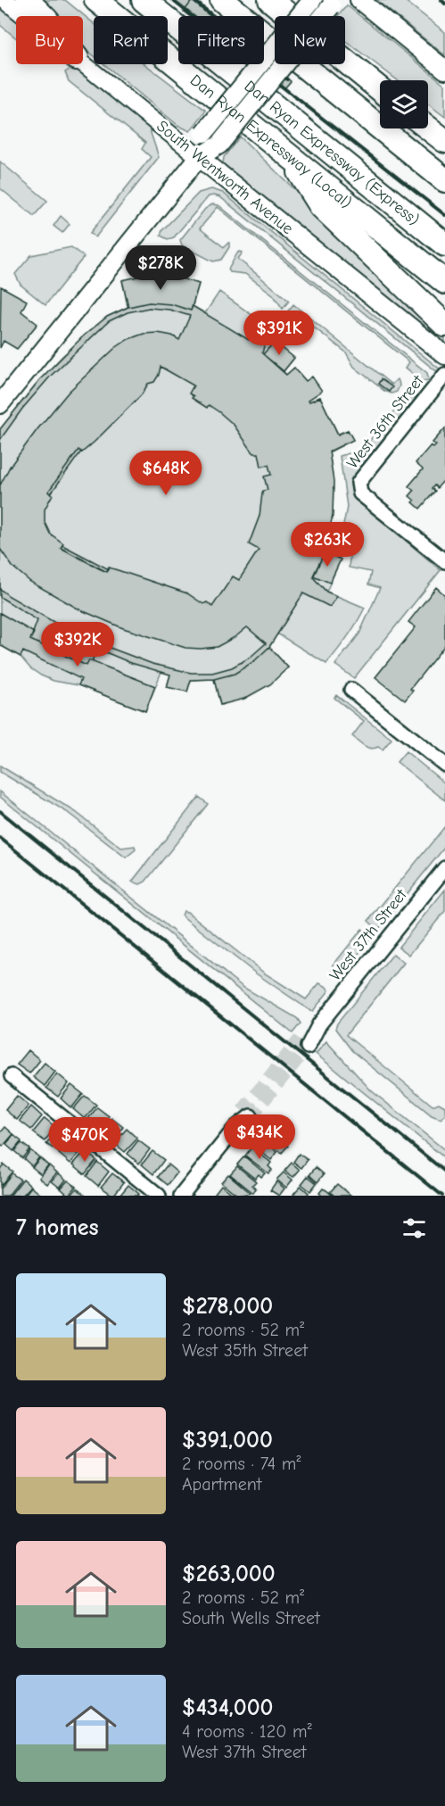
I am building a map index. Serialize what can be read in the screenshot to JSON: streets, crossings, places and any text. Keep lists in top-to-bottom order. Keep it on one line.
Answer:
{"streets":{"highway":["Dan Ryan Expressway (Local)","Dan Ryan Expressway (Express)"],"main road":["South Wentworth Avenue"],"street":["West 36th Street","West 37th Street"]},"page":{"chip":["Buy","Rent","Filters","New"],"price":["$278K","$391K","$648K","$263K","$392K","$434K","$470K"],"heading":"7 homes","list":[{"name":"$278,000","note":"2 rooms · 52 m² · West 35th Street"},{"name":"$391,000","note":"2 rooms · 74 m² · Apartment"},{"name":"$263,000","note":"2 rooms · 52 m² · South Wells Street"},{"name":"$434,000","note":"4 rooms · 120 m² · West 37th Street"}]}}
